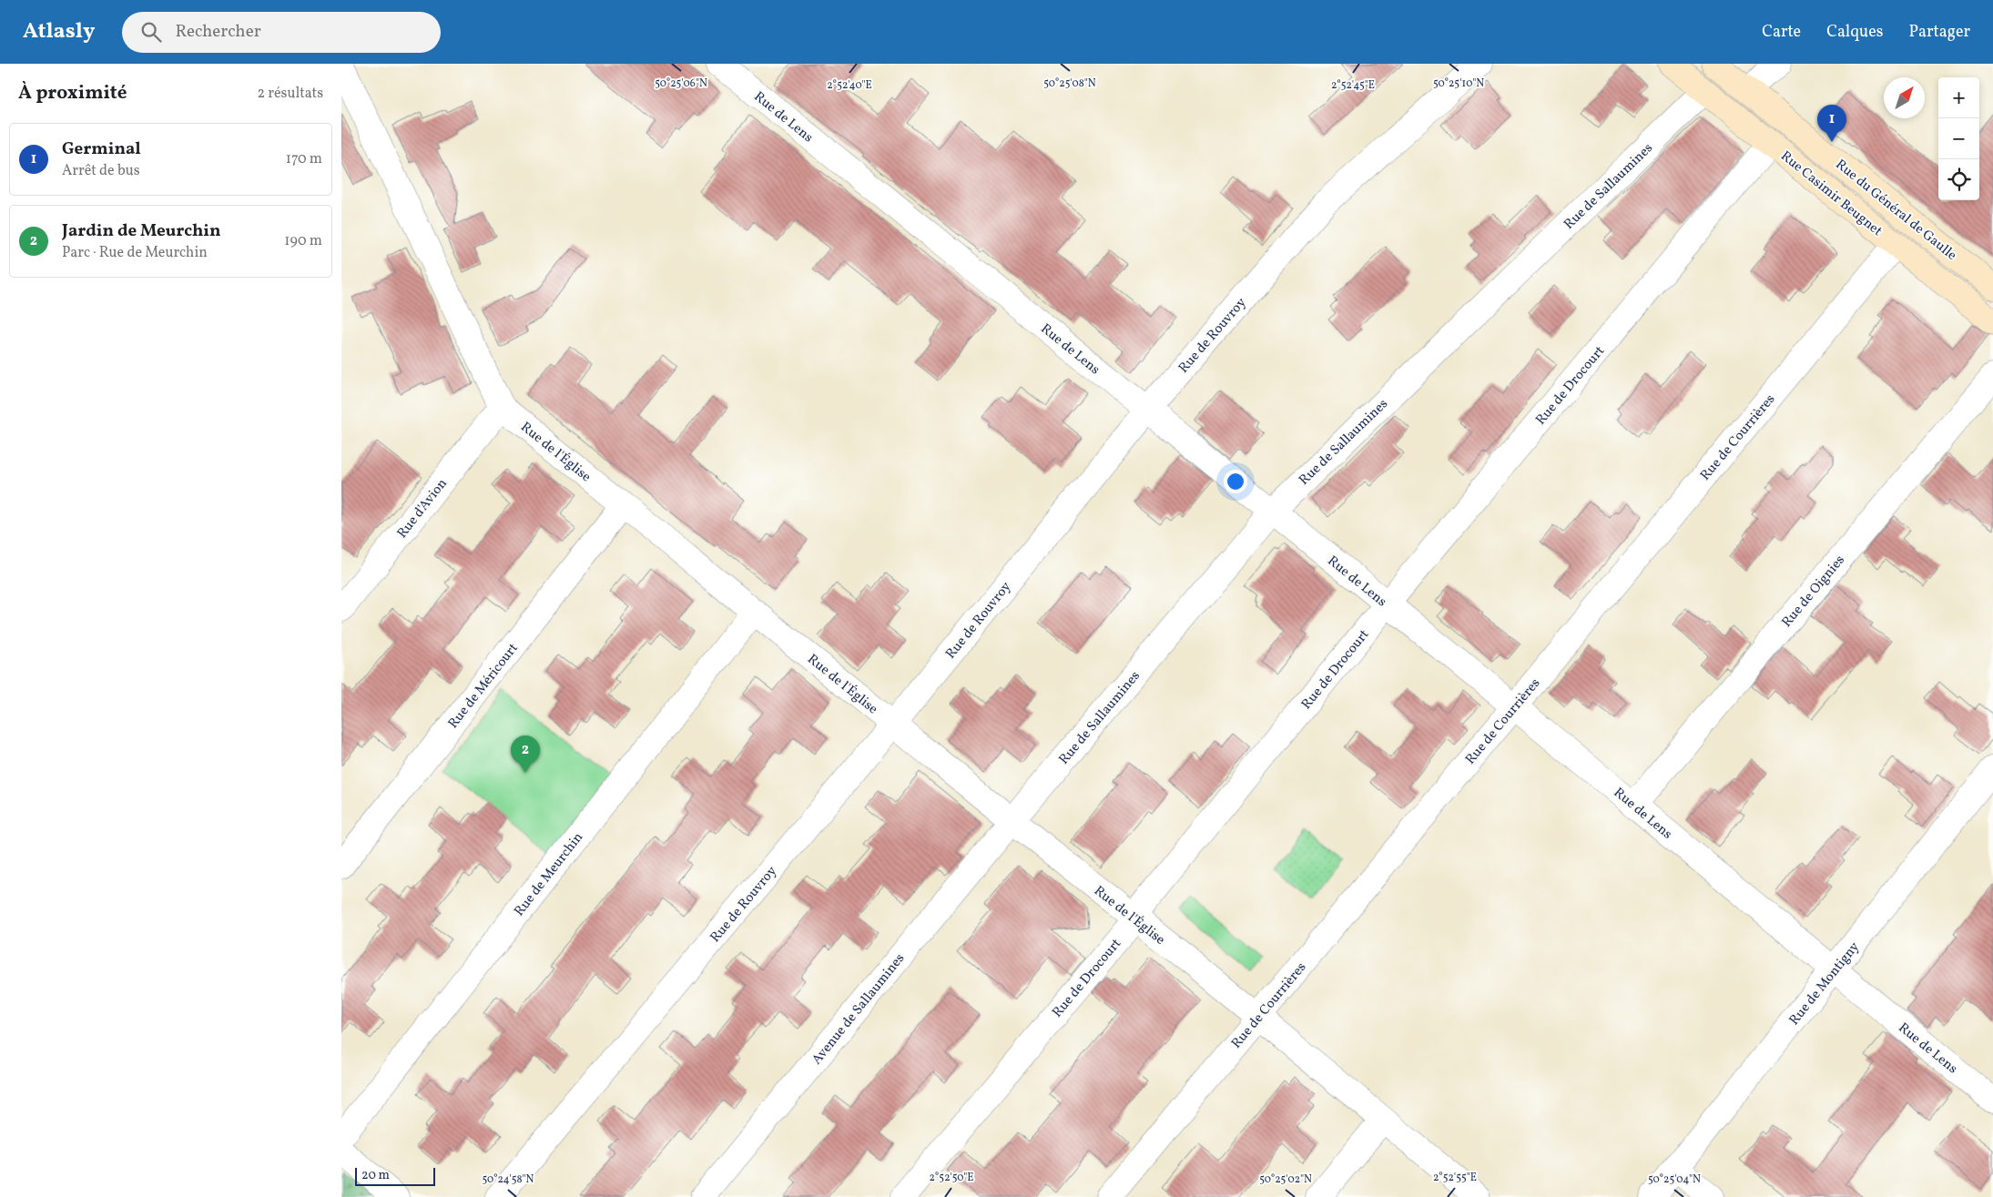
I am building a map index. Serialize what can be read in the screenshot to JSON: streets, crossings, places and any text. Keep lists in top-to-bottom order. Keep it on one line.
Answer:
{"streets":{"main road":["Rue Casimir Beugnet","Rue du Général de Gaulle"],"street":["Rue de Lens","Rue de Sallaumines","Rue de Rouvroy","Rue de Drocourt","Rue de Courrières","Rue de l'Église","Rue d'Avion","Rue de Oignies","Rue de Méricourt","Rue de Meurchin","Rue de Montigny","Avenue de Sallaumines"]},"crossings":[["Rue de Lens","Rue de Sallaumines"],["Rue de Lens","Rue de Rouvroy"],["Rue de Lens","Rue de Drocourt"],["Rue de Lens","Rue de Courrières"],["Rue de Lens","Rue de Oignies"],["Rue de Lens","Rue de Montigny"],["Rue de Sallaumines","Rue Casimir Beugnet"],["Rue de Sallaumines","Rue de l'Église"],["Rue de Sallaumines","Avenue de Sallaumines"],["Rue Casimir Beugnet","Rue de Drocourt"],["Rue Casimir Beugnet","Rue de Courrières"],["Rue de Rouvroy","Rue de l'Église"],["Rue de Drocourt","Rue de l'Église"],["Rue de Courrières","Rue de l'Église"],["Rue de l'Église","Rue d'Avion"],["Rue de l'Église","Rue de Méricourt"],["Rue de l'Église","Rue de Meurchin"],["Rue de l'Église","Avenue de Sallaumines"]],"scale_bar":"20 m","north":"top right","page":{"header":"Atlasly","search":"Rechercher","nav":["Carte","Calques","Partager"],"heading":["À proximité","2 résultats"],"map_buttons":["+","−"],"pins":["1","2"],"list":[{"mark":"1","name":"Germinal","note":"Arrêt de bus","value":"170 m"},{"mark":"2","name":"Jardin de Meurchin","note":"Parc · Rue de Meurchin","value":"190 m"}],"scale":"20 m"},"coordinates":["50°25'06\"N","50°25'10\"N","50°25'08\"N","2°52'40\"E","2°52'45\"E","2°52'50\"E","2°52'55\"E","50°24'58\"N","50°25'02\"N","50°25'04\"N"]}
